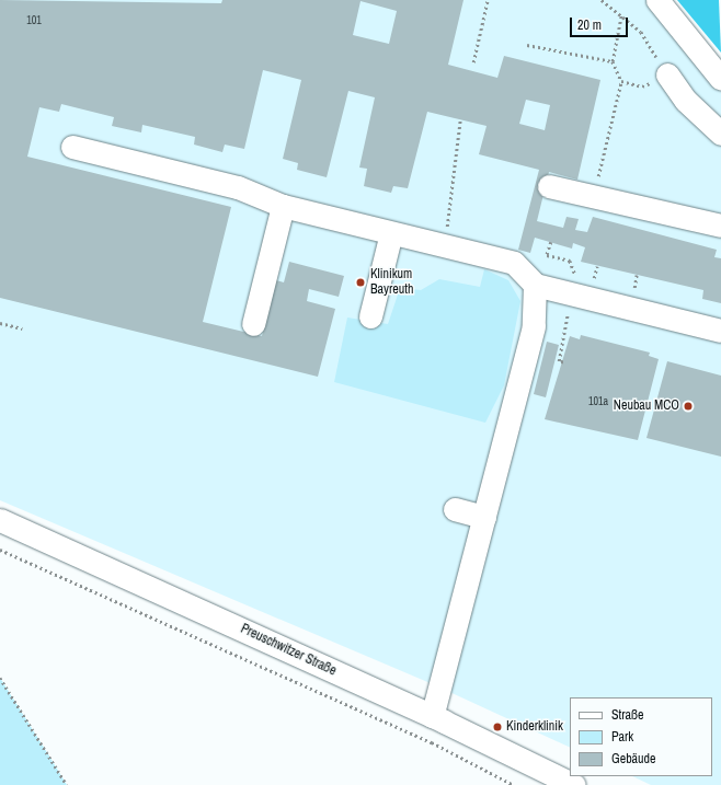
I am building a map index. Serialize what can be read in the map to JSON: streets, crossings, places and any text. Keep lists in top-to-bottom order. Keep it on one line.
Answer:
{"streets":{"street":["Preuschwitzer Straße"]},"places":["Klinikum Bayreuth","Neubau MCO","Kinderklinik"],"house_numbers":["101","101a"],"legend":["Straße","Park","Gebäude"],"scale_bar":"20 m"}
